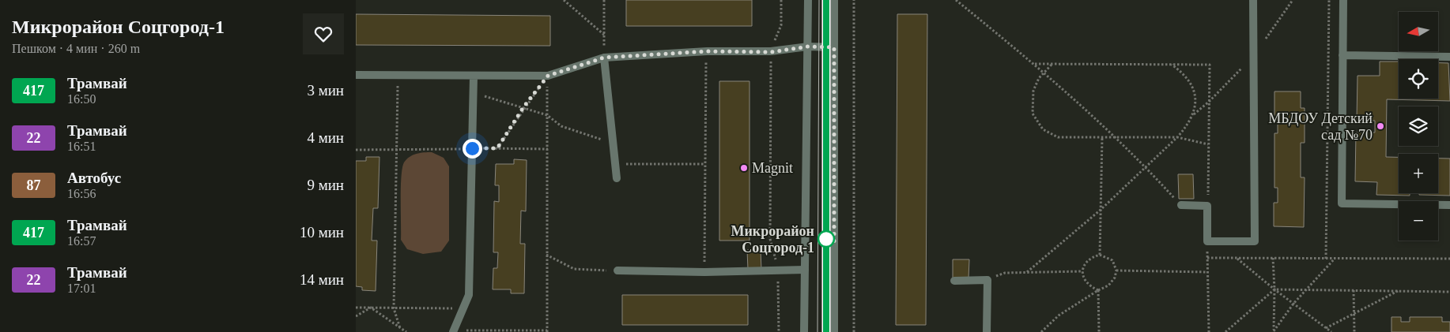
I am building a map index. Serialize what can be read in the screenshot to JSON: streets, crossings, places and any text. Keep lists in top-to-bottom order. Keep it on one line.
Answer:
{"places":["МБДОУ Детский сад №70","Magnit","Микрорайон Соцгород-1"],"lines":["tram line 417"],"north":"left","page":{"heading":["Микрорайон Соцгород-1","Пешком · 4 мин · 260 m"],"map_buttons":["+","−"],"list":[{"mark":"417","name":"Трамвай","note":"16:50","value":"3 мин"},{"mark":"22","name":"Трамвай","note":"16:51","value":"4 мин"},{"mark":"87","name":"Автобус","note":"16:56","value":"9 мин"},{"mark":"417","name":"Трамвай","note":"16:57","value":"10 мин"},{"mark":"22","name":"Трамвай","note":"17:01","value":"14 мин"}]}}
